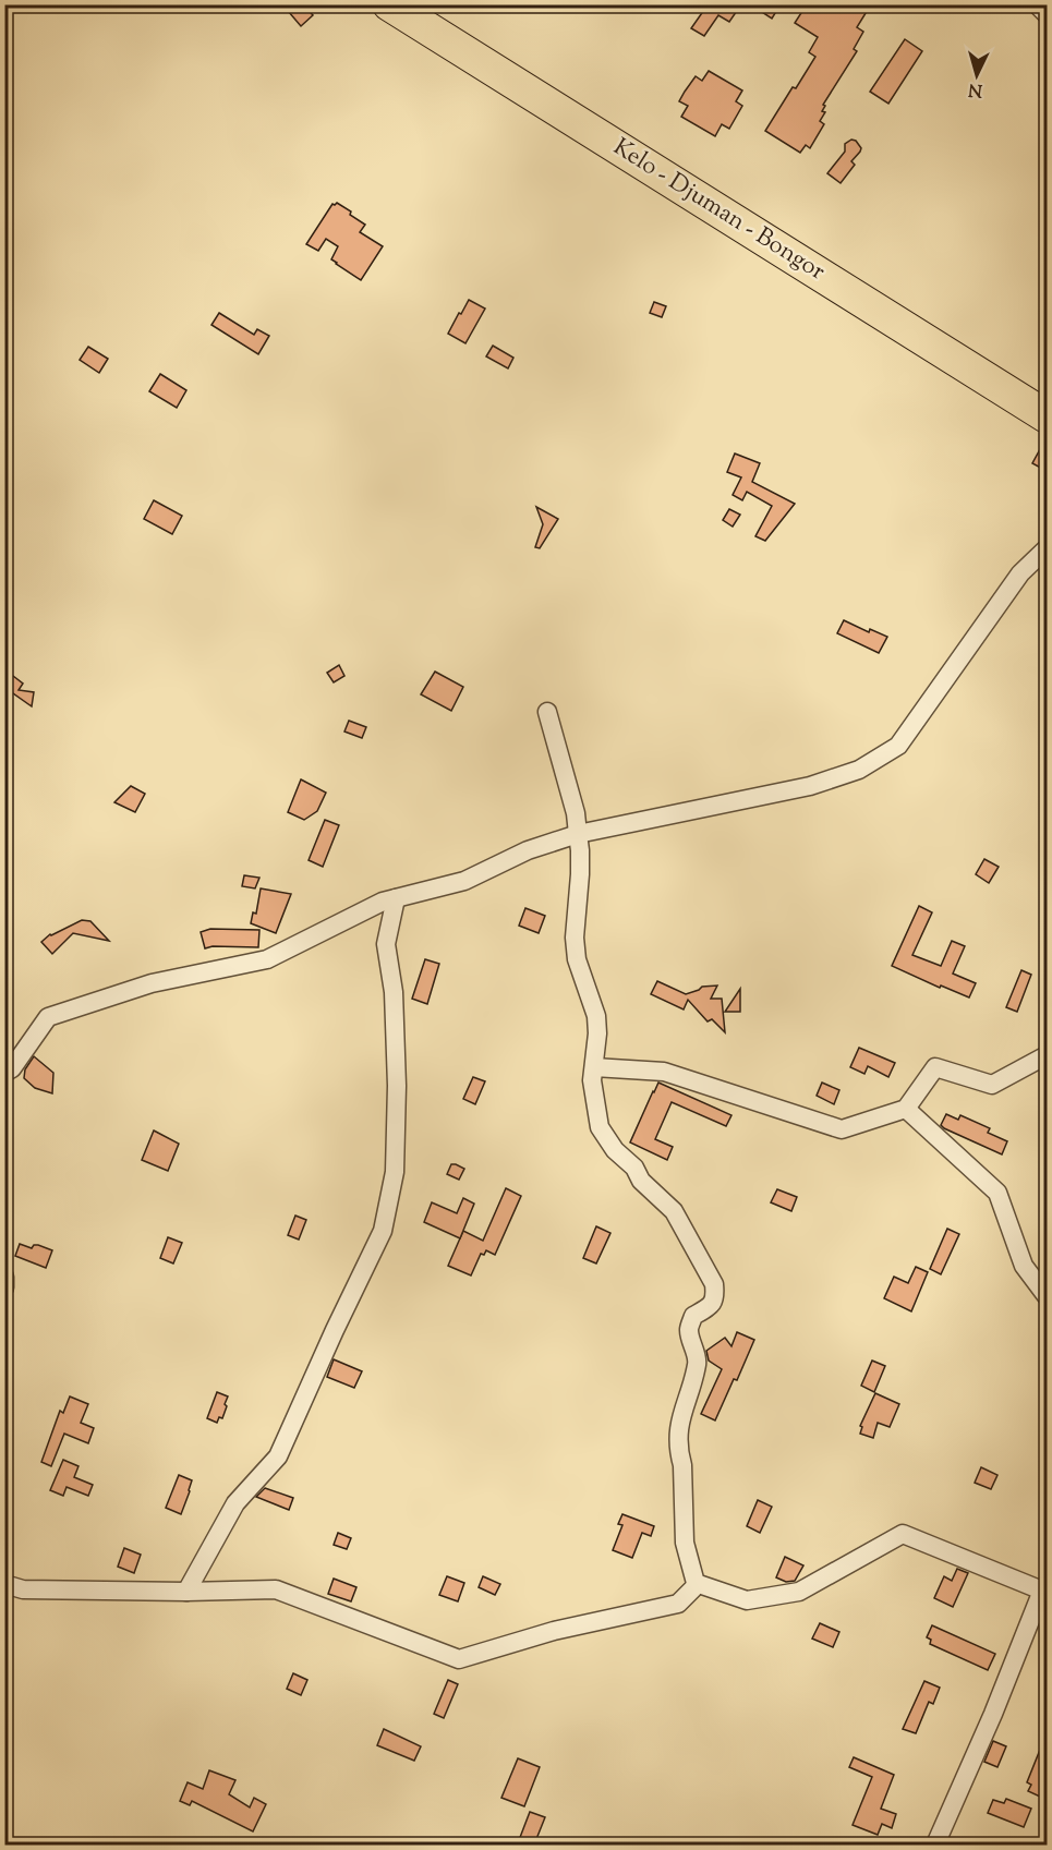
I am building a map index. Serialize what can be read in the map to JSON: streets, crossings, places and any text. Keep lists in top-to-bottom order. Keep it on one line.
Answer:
{"streets":{"highway":["Kelo - Djuman - Bongor"]},"north":"bottom"}
